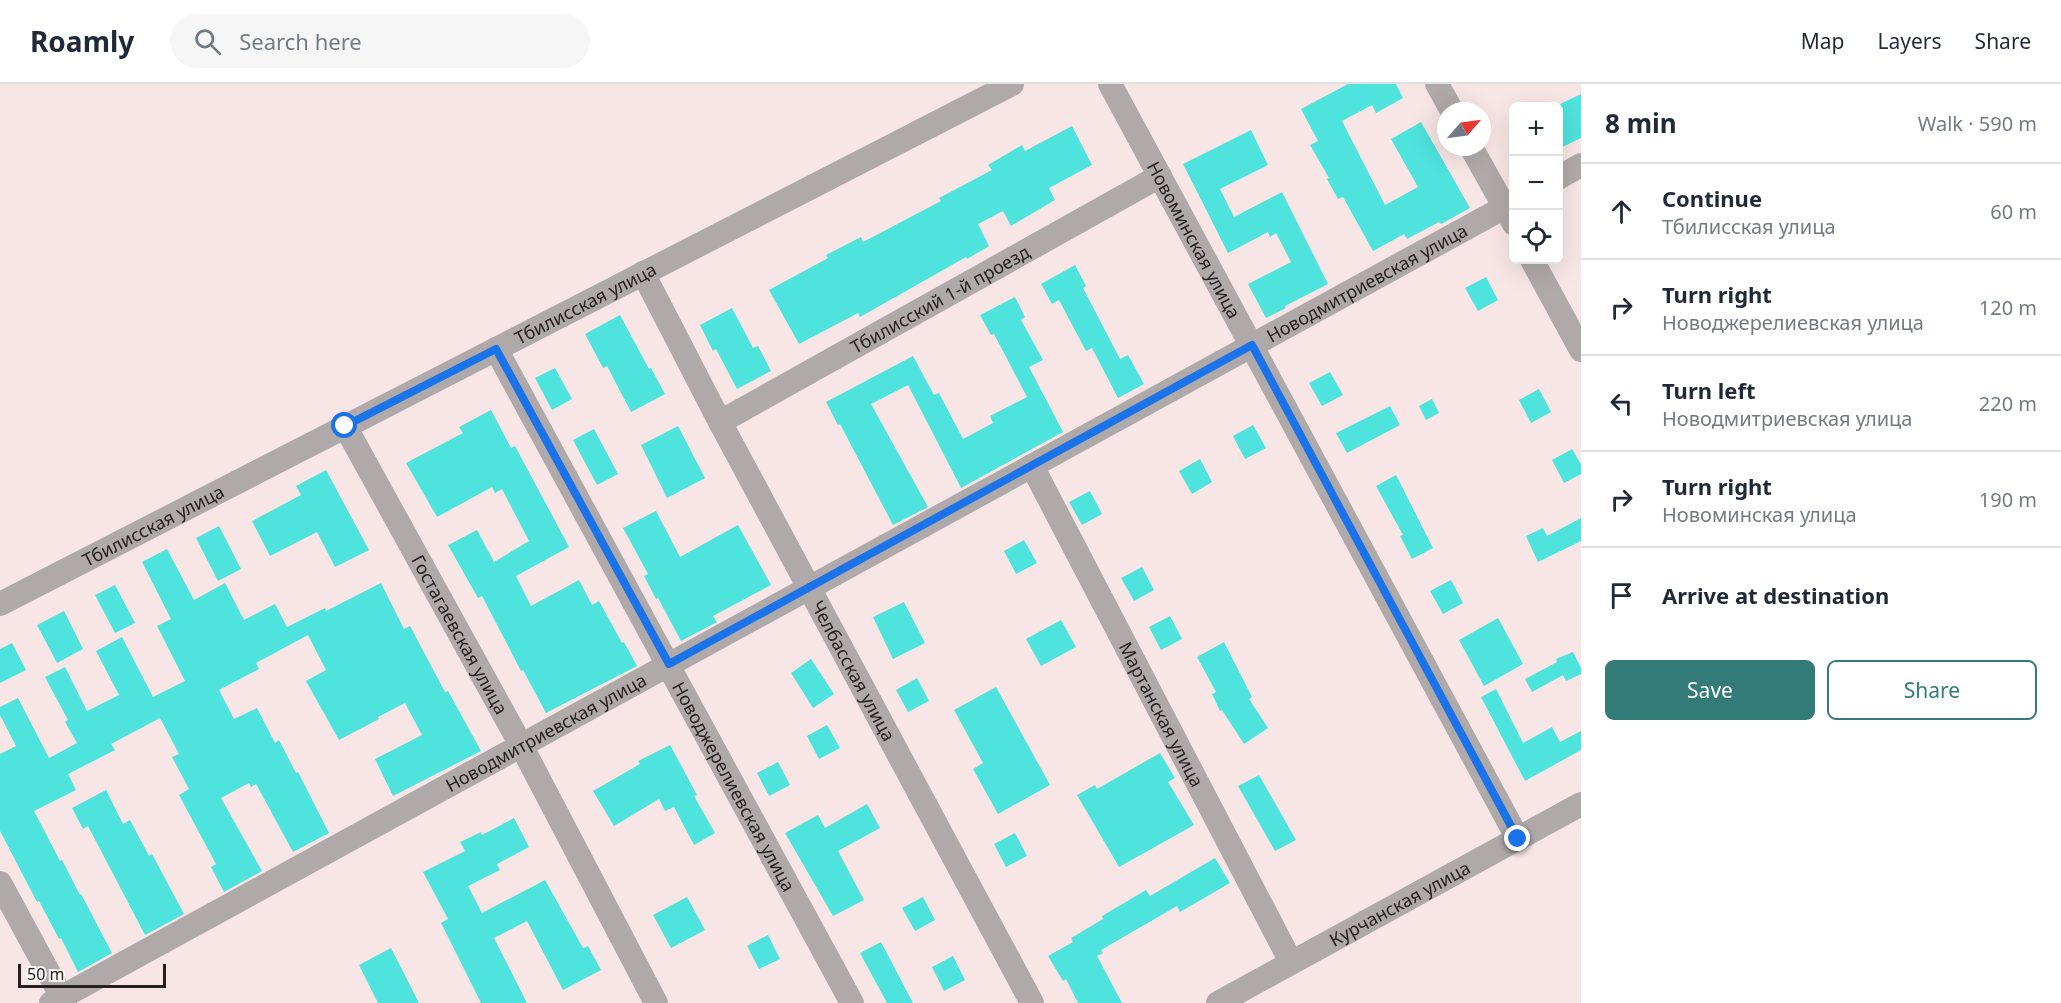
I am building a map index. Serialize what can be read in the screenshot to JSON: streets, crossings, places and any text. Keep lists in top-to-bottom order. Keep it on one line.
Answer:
{"streets":{"street":["Новоминская улица","Новодмитриевская улица","Тбилисский 1-й проезд","Тбилисская улица","Гостагаевская улица","Челбасская улица","Мартанская улица","Новоджерелиевская улица","Курчанская улица"]},"crossings":[["Новоминская улица","Новодмитриевская улица"],["Новоминская улица","Тбилисский 1-й проезд"],["Новоминская улица","Курчанская улица"],["Новодмитриевская улица","Гостагаевская улица"],["Новодмитриевская улица","Челбасская улица"],["Новодмитриевская улица","Мартанская улица"],["Новодмитриевская улица","Новоджерелиевская улица"],["Тбилисский 1-й проезд","Челбасская улица"],["Тбилисская улица","Гостагаевская улица"],["Тбилисская улица","Челбасская улица"],["Тбилисская улица","Новоджерелиевская улица"],["Мартанская улица","Курчанская улица"]],"scale_bar":"50 m","north":"top right","page":{"header":"Roamly","search":"Search here","nav":["Map","Layers","Share"],"heading":["8 min","Walk · 590 m"],"map_buttons":["+","−"],"list":[["Continue","Тбилисская улица","60 m"],["Turn right","Новоджерелиевская улица","120 m"],["Turn left","Новодмитриевская улица","220 m"],["Turn right","Новоминская улица","190 m"],"Arrive at destination"],"buttons":["Save","Share"],"scale":"50 m"}}
